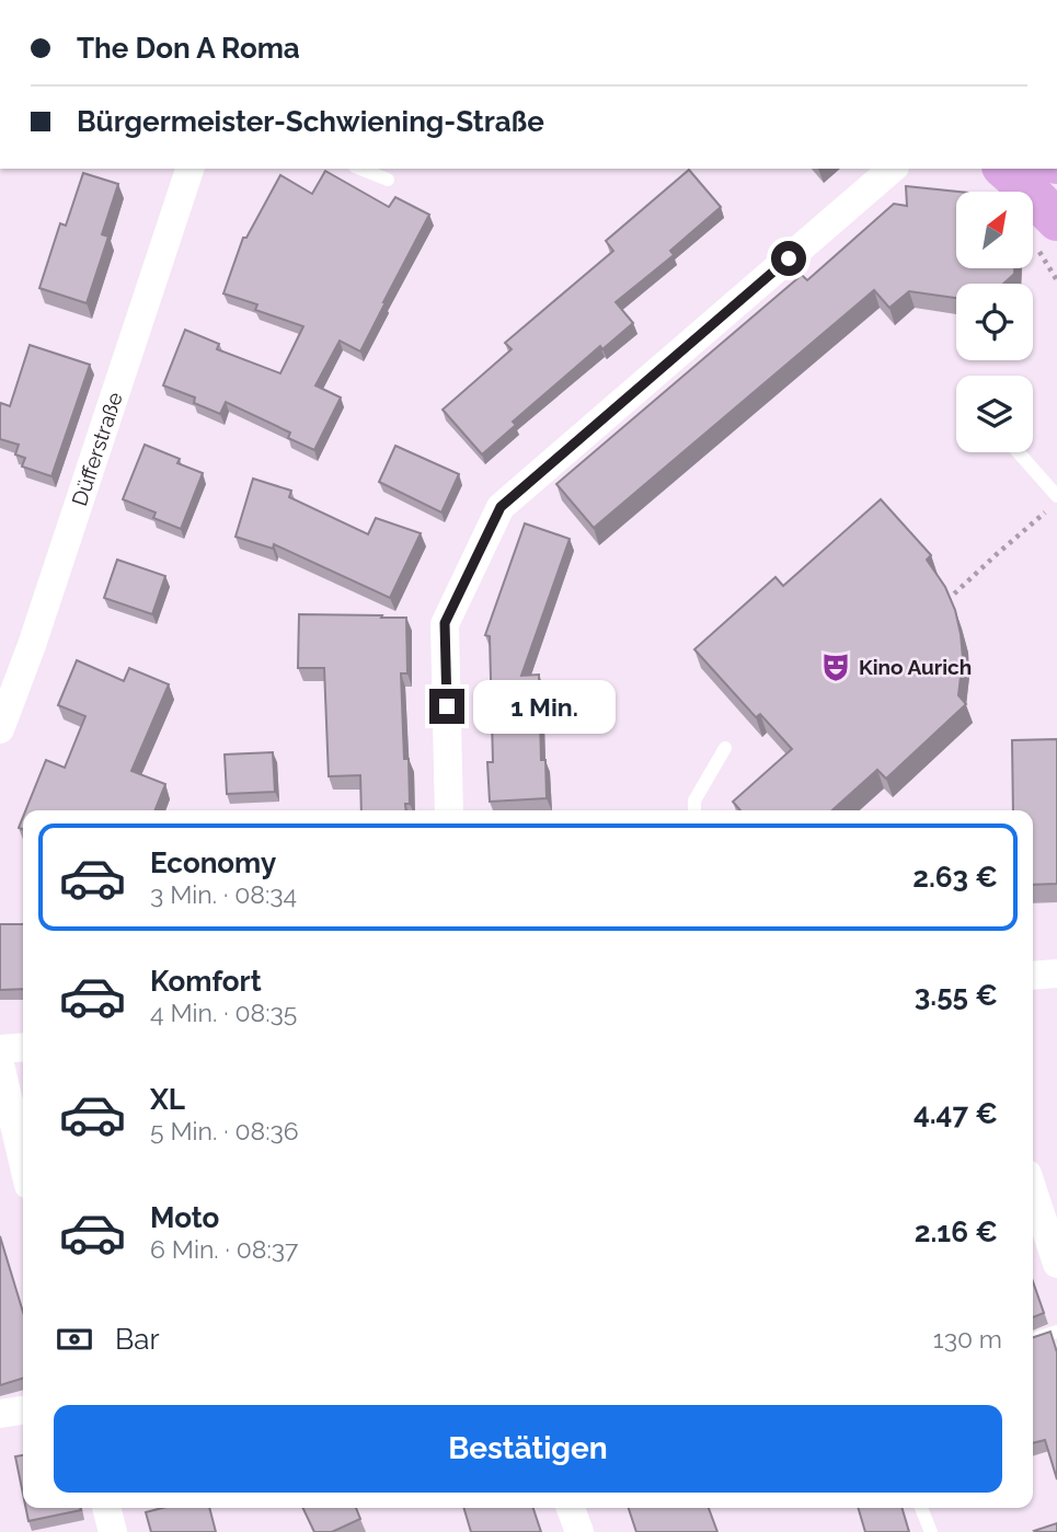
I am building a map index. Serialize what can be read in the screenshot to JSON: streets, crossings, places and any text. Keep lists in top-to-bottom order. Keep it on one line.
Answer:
{"streets":{"street":["Düfferstraße"]},"places":{"theatre":["Kino Aurich"]},"north":"top right","page":{"banner":["The Don A Roma","Bürgermeister-Schwiening-Straße"],"bubble":"1 Min.","list":[{"name":"Economy","note":"3 Min. · 08:34","value":"2.63 €"},{"name":"Komfort","note":"4 Min. · 08:35","value":"3.55 €"},{"name":"XL","note":"5 Min. · 08:36","value":"4.47 €"},{"name":"Moto","note":"6 Min. · 08:37","value":"2.16 €"}],"pay":["Bar","130 m"],"buttons":"Bestätigen"}}
